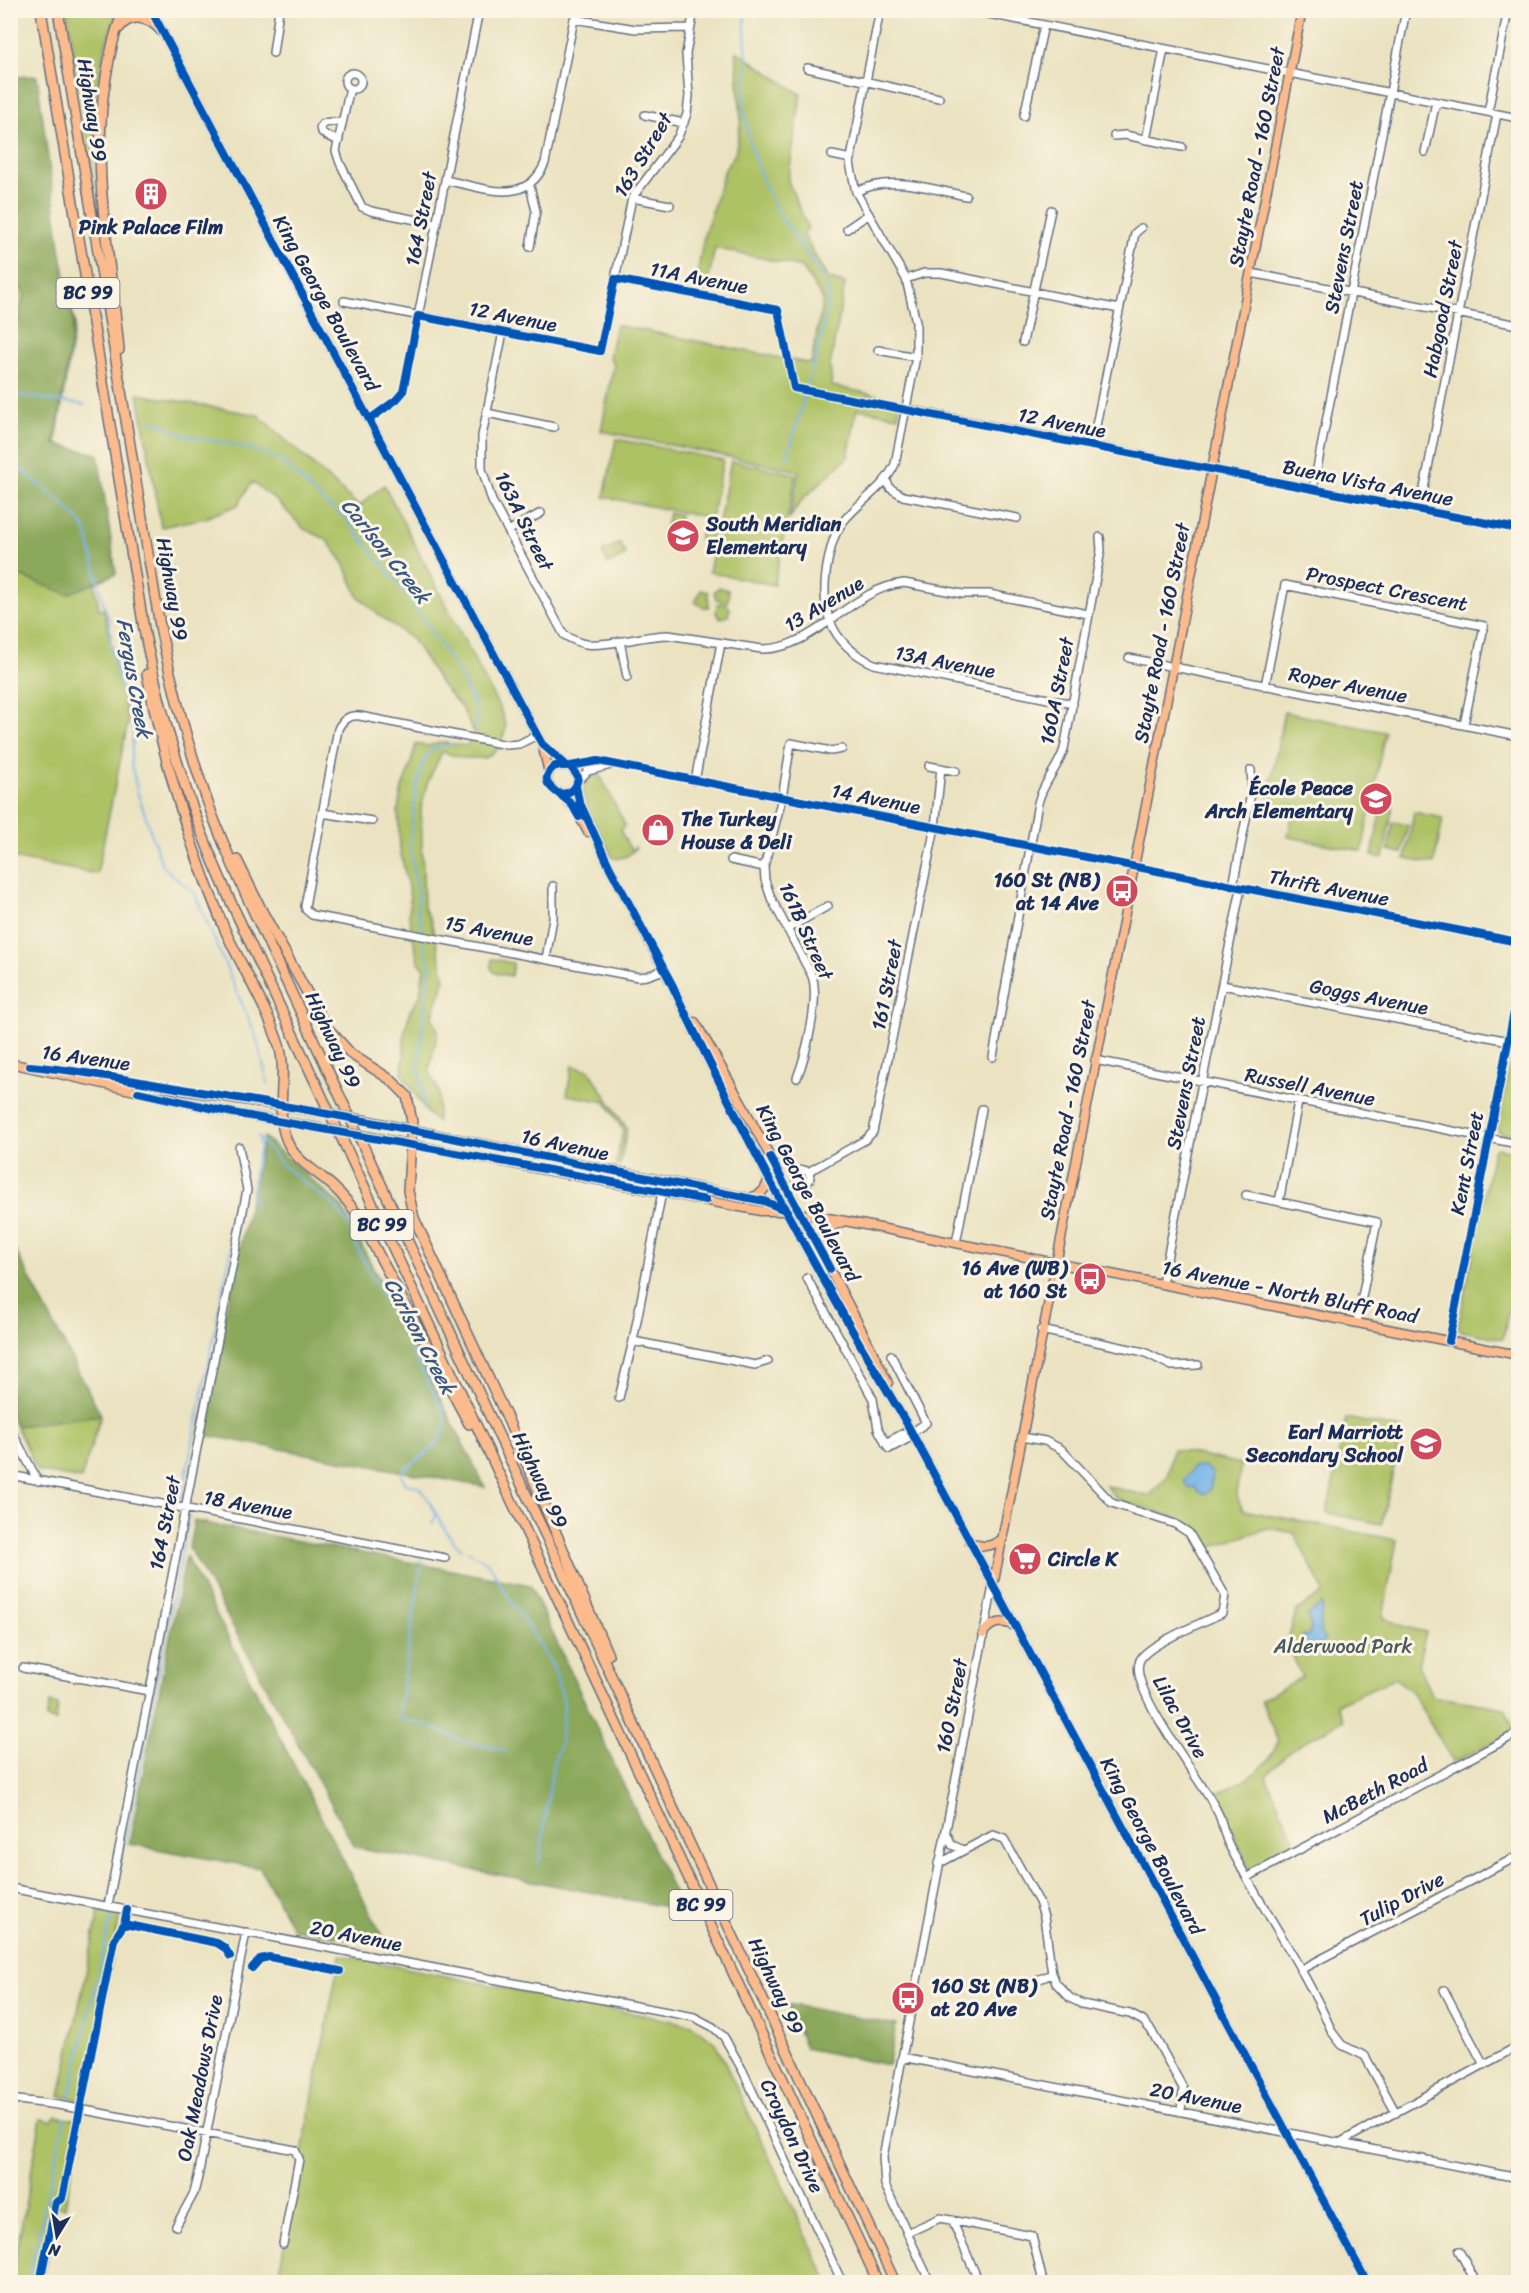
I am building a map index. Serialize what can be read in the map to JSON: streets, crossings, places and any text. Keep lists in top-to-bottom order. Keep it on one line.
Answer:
{"streets":{"highway":["Highway 99","BC 99"],"main road":["Stayte Road - 160 Street","King George Boulevard","16 Avenue","16 Avenue - North Bluff Road","160 Street"],"street":["163 Street","164 Street","Stevens Street","11A Avenue","Habgood Street","12 Avenue","Buena Vista Avenue","163A Street","Prospect Crescent","13 Avenue","13A Avenue","Roper Avenue","160A Street","14 Avenue","Thrift Avenue","15 Avenue","161B Street","161 Street","Goggs Avenue","Russell Avenue","Kent Street","18 Avenue","Lilac Drive","McBeth Road","Tulip Drive","20 Avenue","Oak Meadows Drive","Croydon Drive"]},"crossings":[["163 Street","11A Avenue"],["163 Street","12 Avenue"],["Stayte Road - 160 Street","12 Avenue"],["Stayte Road - 160 Street","Buena Vista Avenue"],["Stayte Road - 160 Street","Roper Avenue"],["Stayte Road - 160 Street","14 Avenue"],["Stayte Road - 160 Street","Thrift Avenue"],["Stayte Road - 160 Street","16 Avenue"],["Stayte Road - 160 Street","Russell Avenue"],["Stayte Road - 160 Street","16 Avenue - North Bluff Road"],["Stayte Road - 160 Street","160 Street"],["164 Street","King George Boulevard"],["164 Street","12 Avenue"],["164 Street","18 Avenue"],["164 Street","20 Avenue"],["Stevens Street","Buena Vista Avenue"],["Stevens Street","Thrift Avenue"],["Stevens Street","Goggs Avenue"],["Stevens Street","Russell Avenue"],["Stevens Street","16 Avenue - North Bluff Road"],["King George Boulevard","14 Avenue"],["King George Boulevard","15 Avenue"],["King George Boulevard","16 Avenue"],["King George Boulevard","160 Street"],["King George Boulevard","20 Avenue"],["Habgood Street","Buena Vista Avenue"],["12 Avenue","Buena Vista Avenue"],["12 Avenue","163A Street"],["163A Street","13 Avenue"],["Prospect Crescent","Roper Avenue"],["13 Avenue","13A Avenue"],["13 Avenue","160A Street"],["13A Avenue","160A Street"],["160A Street","14 Avenue"],["14 Avenue","Thrift Avenue"],["14 Avenue","161B Street"],["14 Avenue","161 Street"],["Goggs Avenue","Kent Street"],["16 Avenue","16 Avenue - North Bluff Road"],["16 Avenue","160 Street"],["Russell Avenue","Kent Street"],["Kent Street","16 Avenue - North Bluff Road"],["16 Avenue - North Bluff Road","160 Street"],["160 Street","Lilac Drive"],["160 Street","20 Avenue"],["Lilac Drive","McBeth Road"],["Lilac Drive","Tulip Drive"],["20 Avenue","Oak Meadows Drive"],["20 Avenue","Croydon Drive"]],"water":["Carlson Creek","Fergus Creek"],"parks":["Alderwood Park"],"places":{"building":["Pink Palace Film"],"school or university":["South Meridian Elementary","École Peace Arch Elementary","Earl Marriott Secondary School"],"shop":["The Turkey House & Deli"],"bus stop":["160 St (NB) at 14 Ave","16 Ave (WB) at 160 St","160 St (NB) at 20 Ave"],"supermarket":["Circle K"]},"north":"bottom"}
